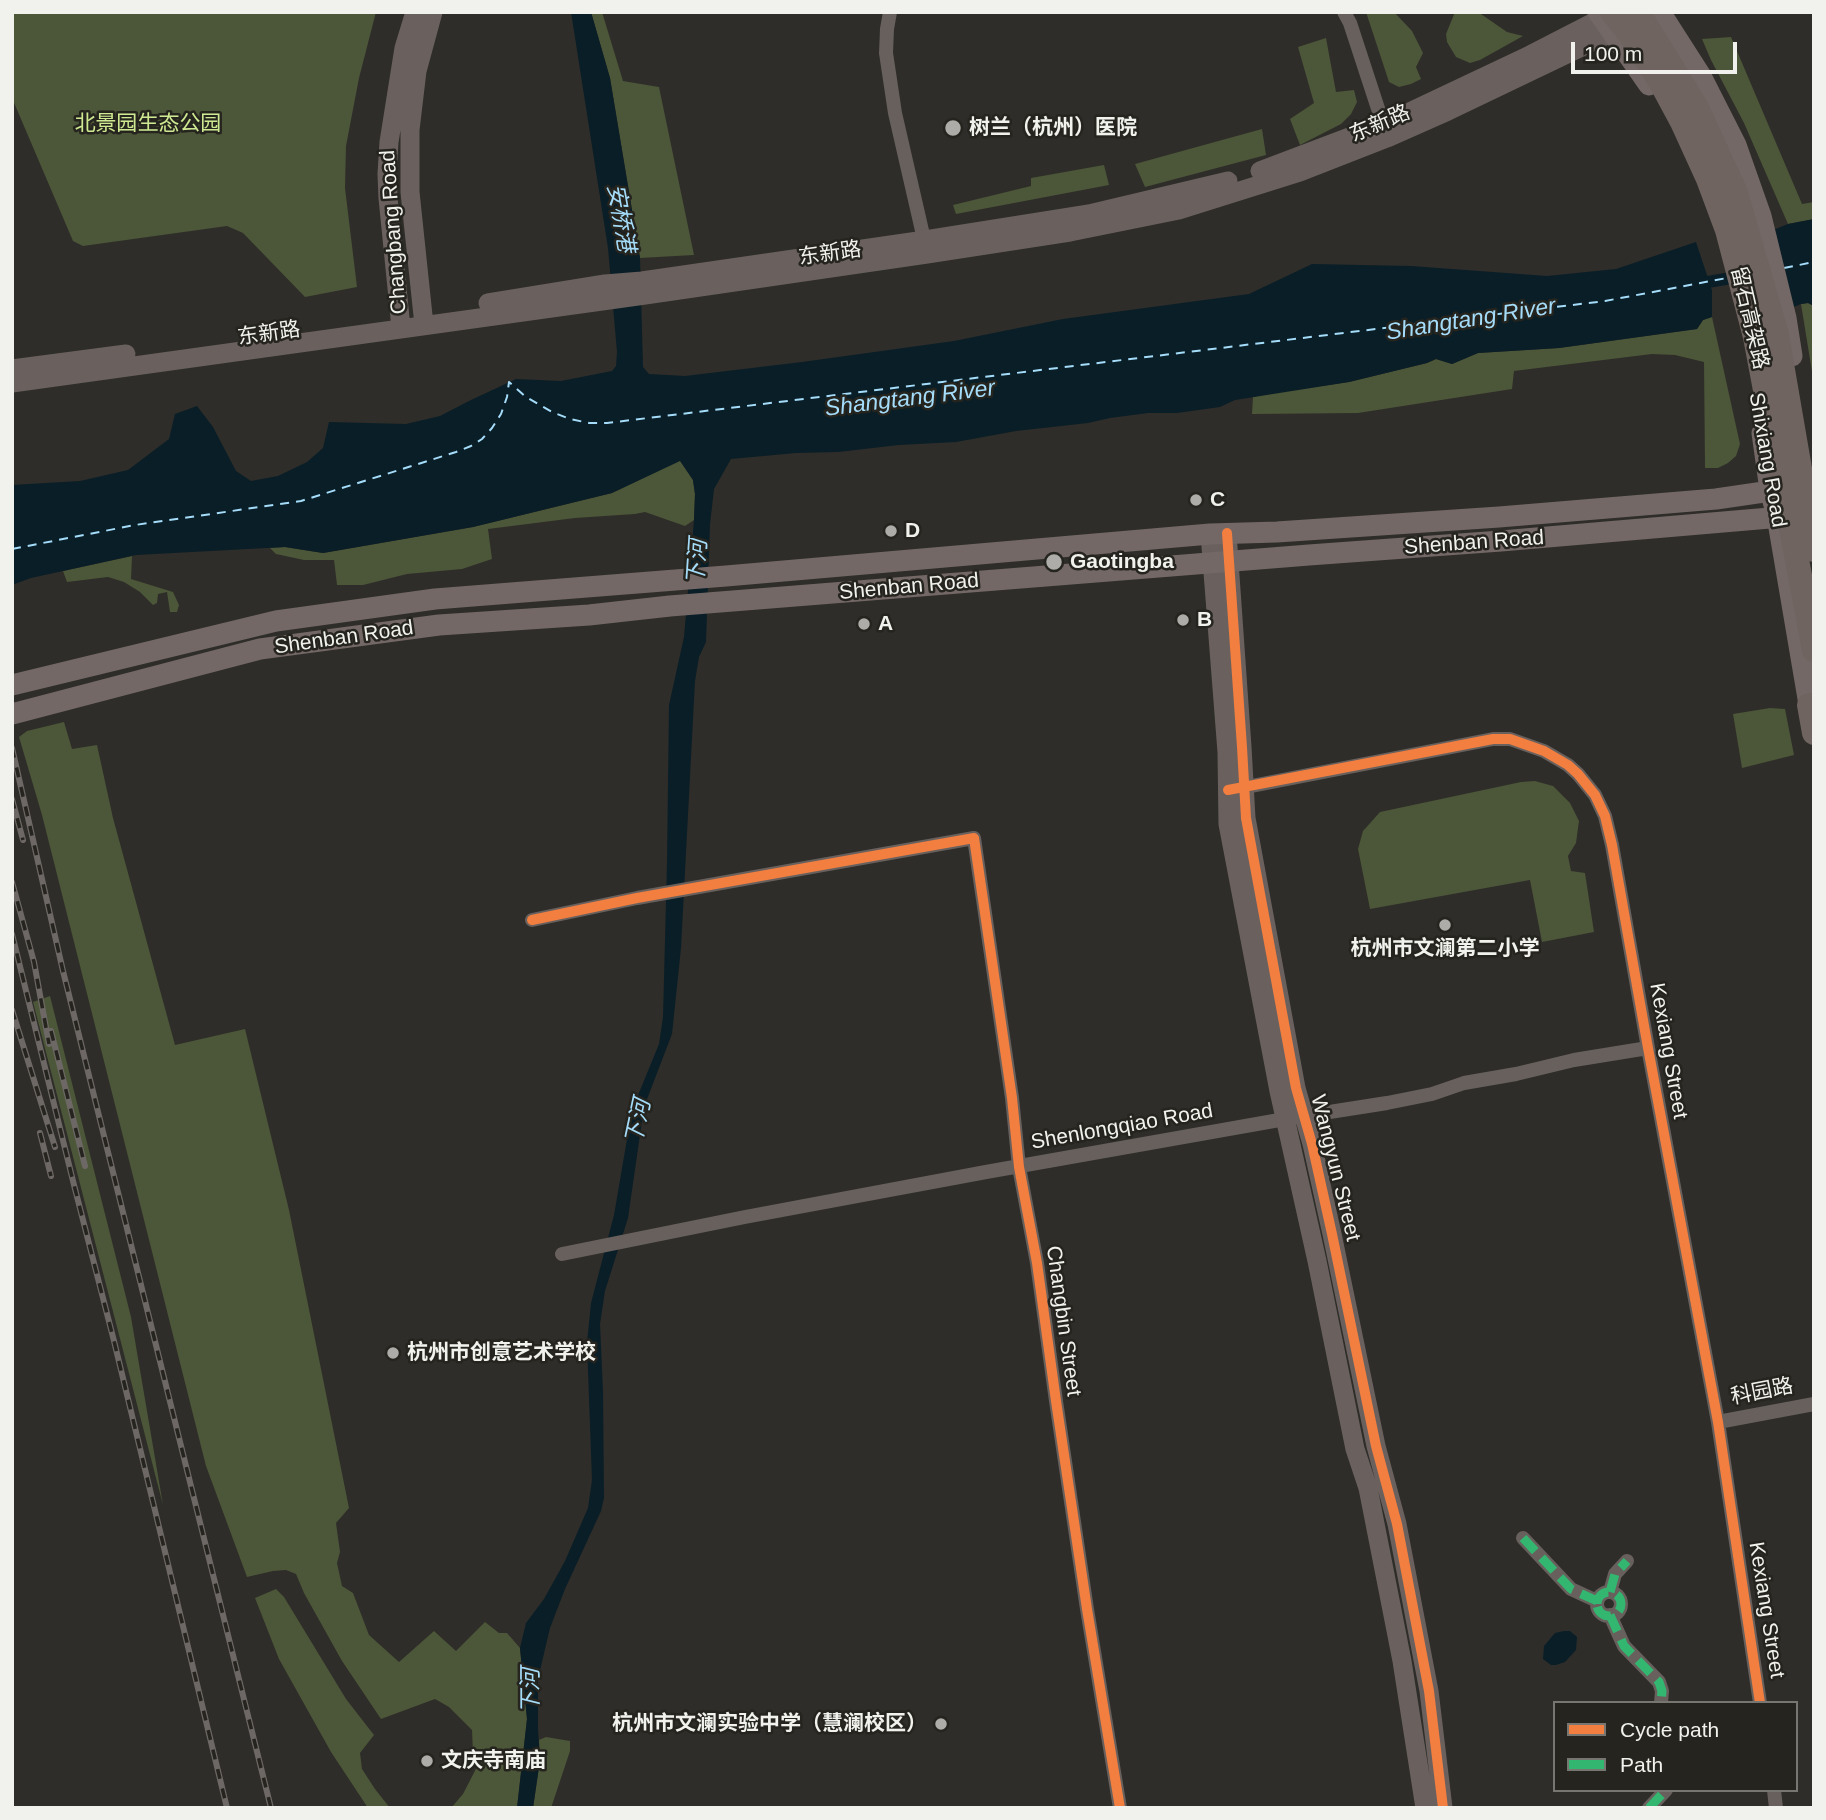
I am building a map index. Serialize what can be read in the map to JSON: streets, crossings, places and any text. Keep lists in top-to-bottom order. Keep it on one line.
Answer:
{"streets":{"highway":["留石高架路"],"main road":["东新路","Changbang Road","Shixiang Road","Shenban Road","Wangyun Street"],"street":["Kexiang Street","Shenlongqiao Road","Changbin Street","科园路"]},"crossings":[["东新路","Changbang Road"],["东新路","留石高架路"],["东新路","Shixiang Road"],["留石高架路","Shixiang Road"],["Shixiang Road","Shenban Road"],["Shenban Road","Wangyun Street"],["Kexiang Street","Shenlongqiao Road"],["Kexiang Street","Wangyun Street"],["Kexiang Street","科园路"],["Shenlongqiao Road","Wangyun Street"],["Shenlongqiao Road","Changbin Street"]],"water":["安桥港","Shangtang River","下河"],"parks":["北景园生态公园"],"places":["树兰（杭州）医院","C","D","Gaotingba","B","A","杭州市文澜第二小学","杭州市创意艺术学校","杭州市文澜实验中学（慧澜校区）","文庆寺南庙"],"legend":["Cycle path","Path"],"scale_bar":"100 m"}
